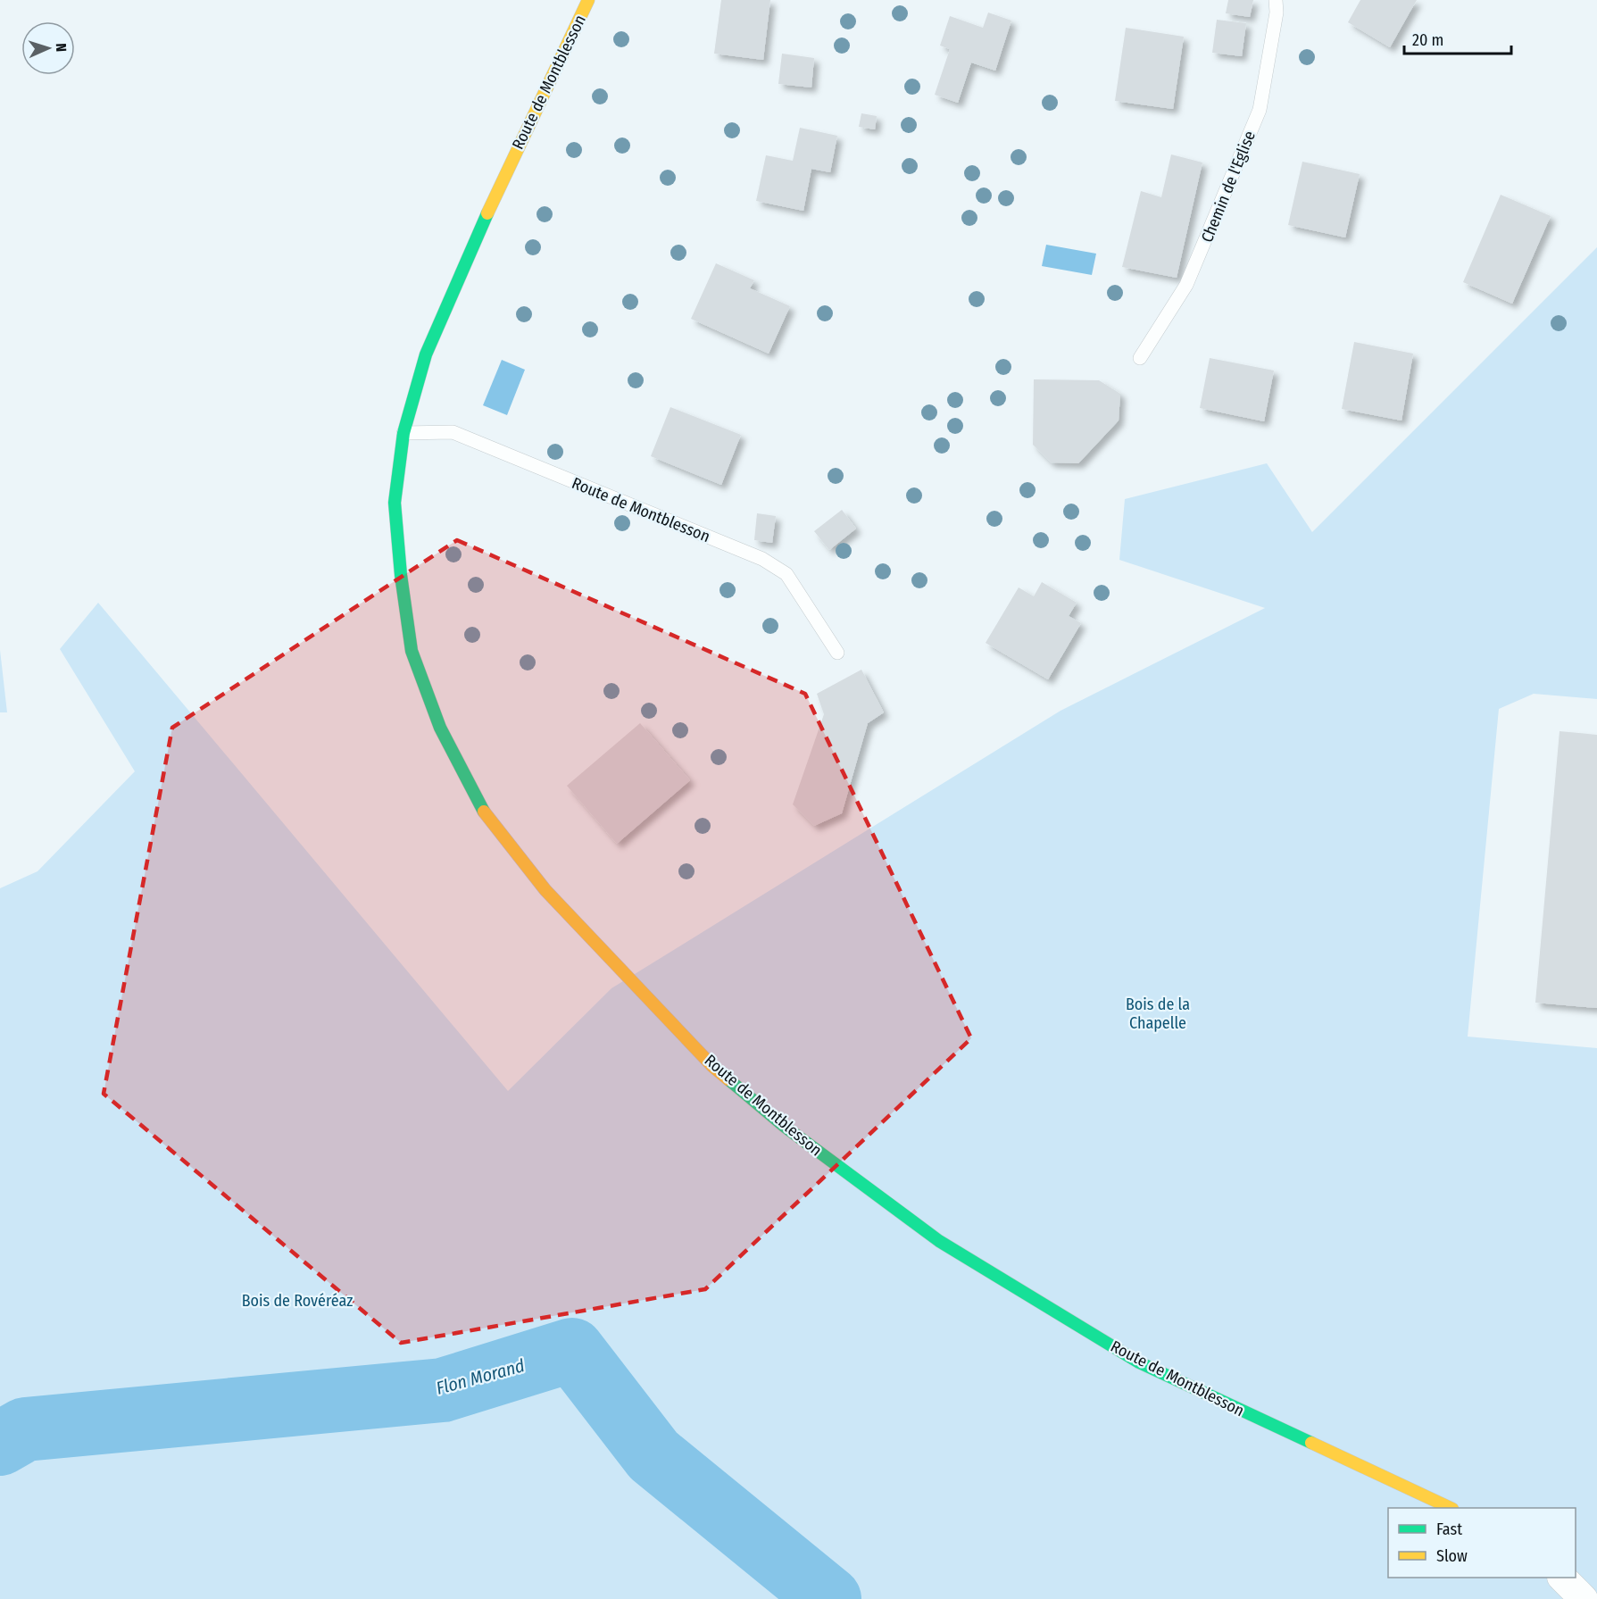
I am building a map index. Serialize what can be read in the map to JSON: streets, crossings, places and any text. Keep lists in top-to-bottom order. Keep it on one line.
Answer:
{"streets":{"street":["Route de Montblesson"],"lane":["Chemin de l'Eglise"]},"water":["Flon Morand"],"parks":["Bois de la Chapelle","Bois de Rovéréaz"],"legend":["Fast","Slow"],"scale_bar":"20 m","north":"right"}
